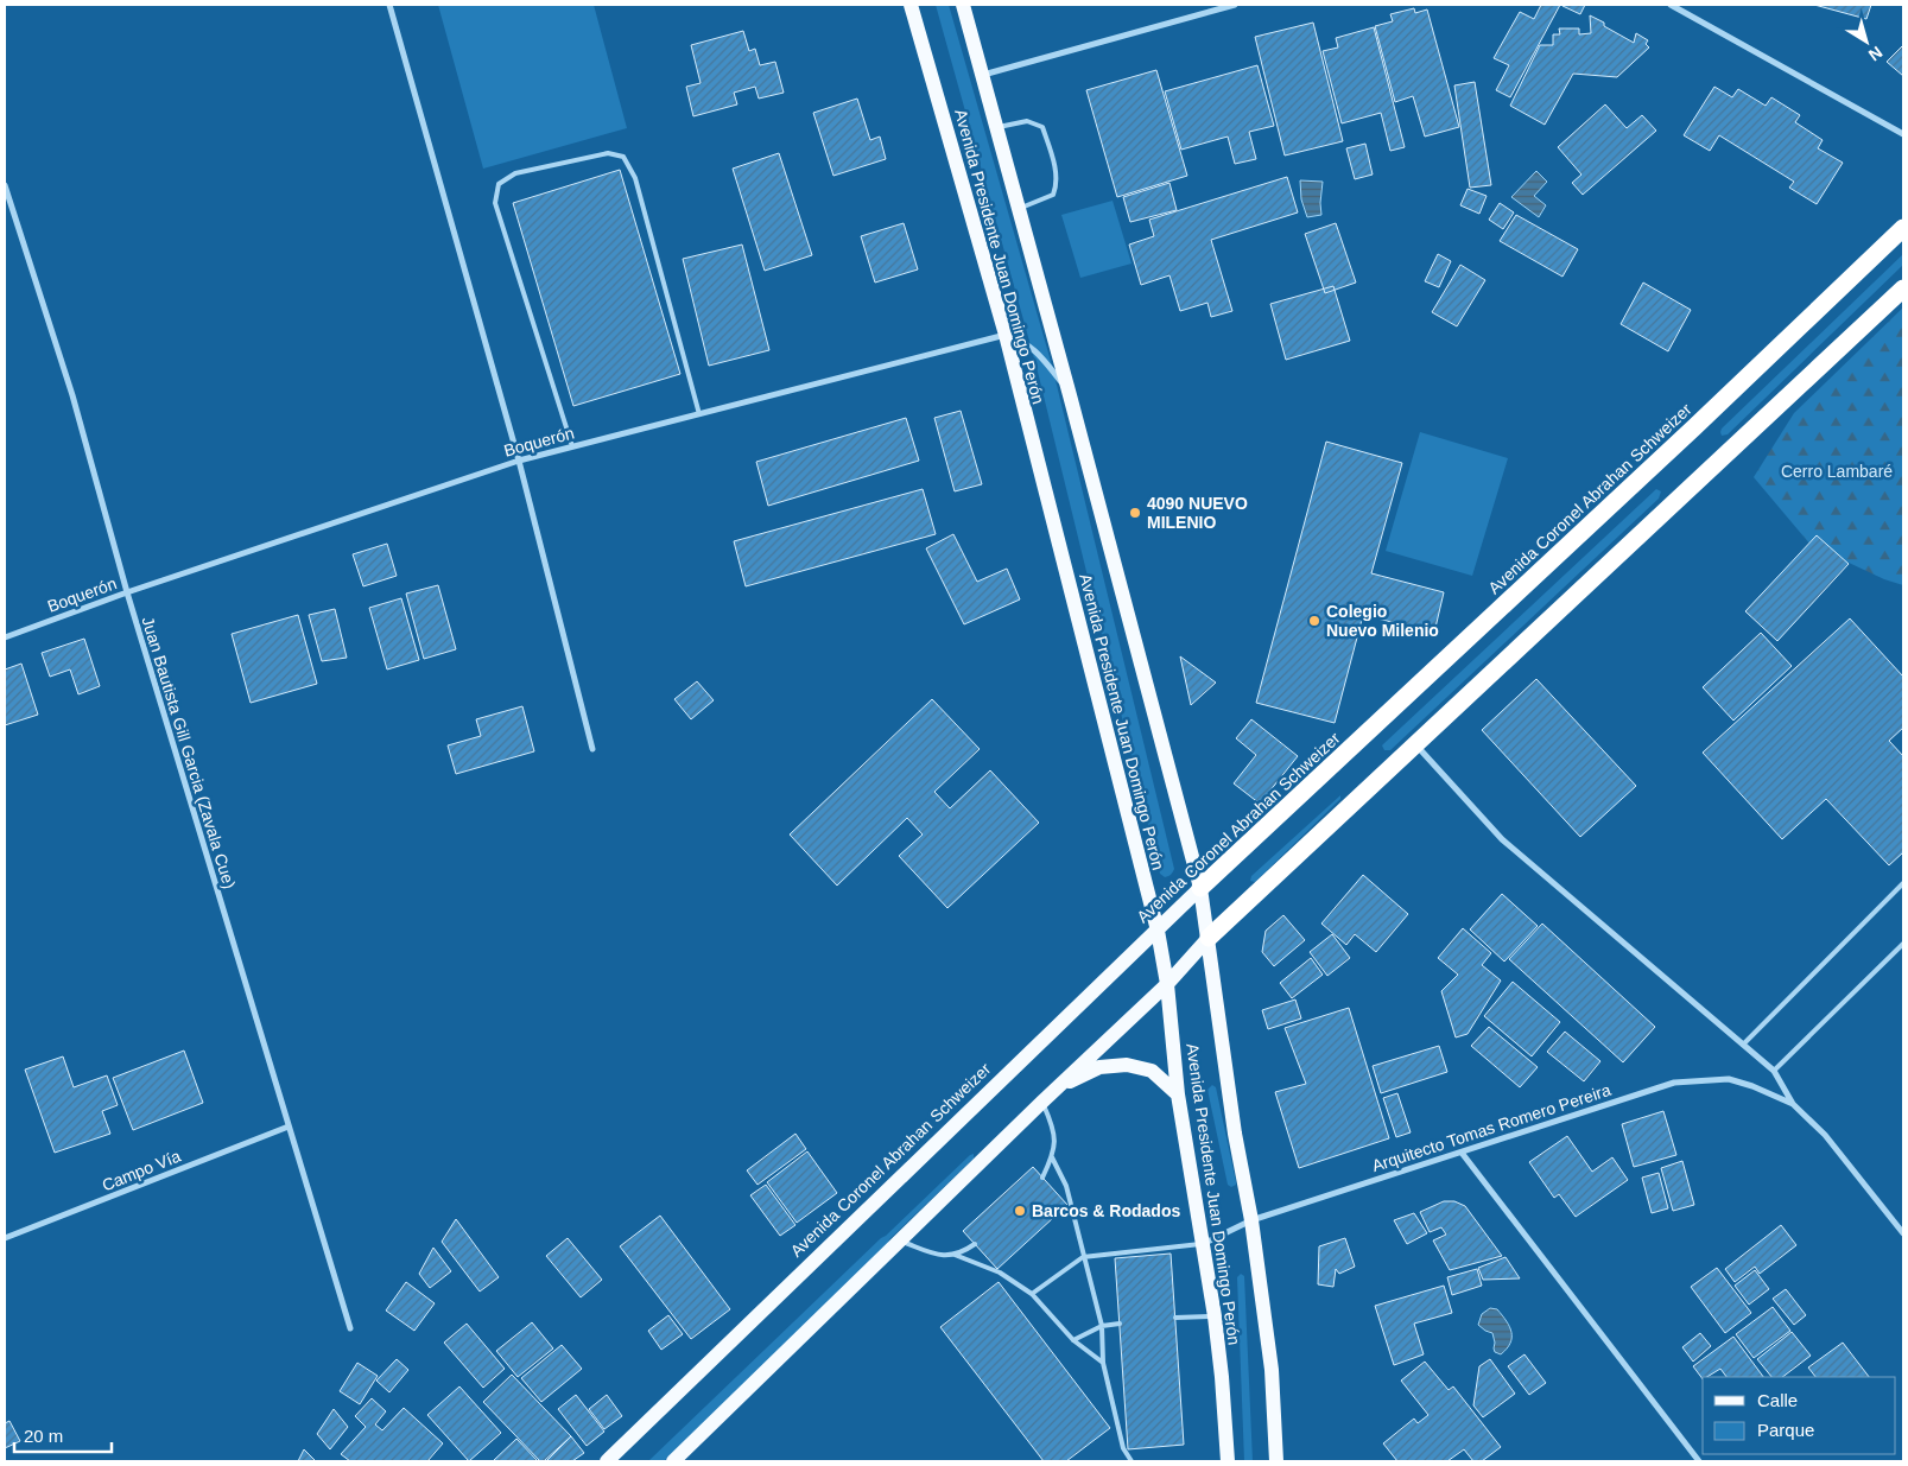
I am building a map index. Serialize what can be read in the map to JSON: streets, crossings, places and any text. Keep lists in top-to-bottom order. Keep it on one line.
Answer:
{"streets":{"highway":["Avenida Coronel Abrahan Schweizer"],"main road":["Avenida Presidente Juan Domingo Perón"],"street":["Boquerón","Juan Bautista Gill Garcia (Zavala Cue)","Arquitecto Tomas Romero Pereira","Campo Vía"]},"crossings":[["Avenida Presidente Juan Domingo Perón","Boquerón"],["Avenida Presidente Juan Domingo Perón","Avenida Coronel Abrahan Schweizer"],["Avenida Presidente Juan Domingo Perón","Arquitecto Tomas Romero Pereira"],["Boquerón","Juan Bautista Gill Garcia (Zavala Cue)"],["Juan Bautista Gill Garcia (Zavala Cue)","Campo Vía"]],"parks":["Cerro Lambaré"],"places":["4090 NUEVO MILENIO","Colegio Nuevo Milenio","Barcos & Rodados"],"legend":["Calle","Parque"],"scale_bar":"20 m","north":"bottom right"}
